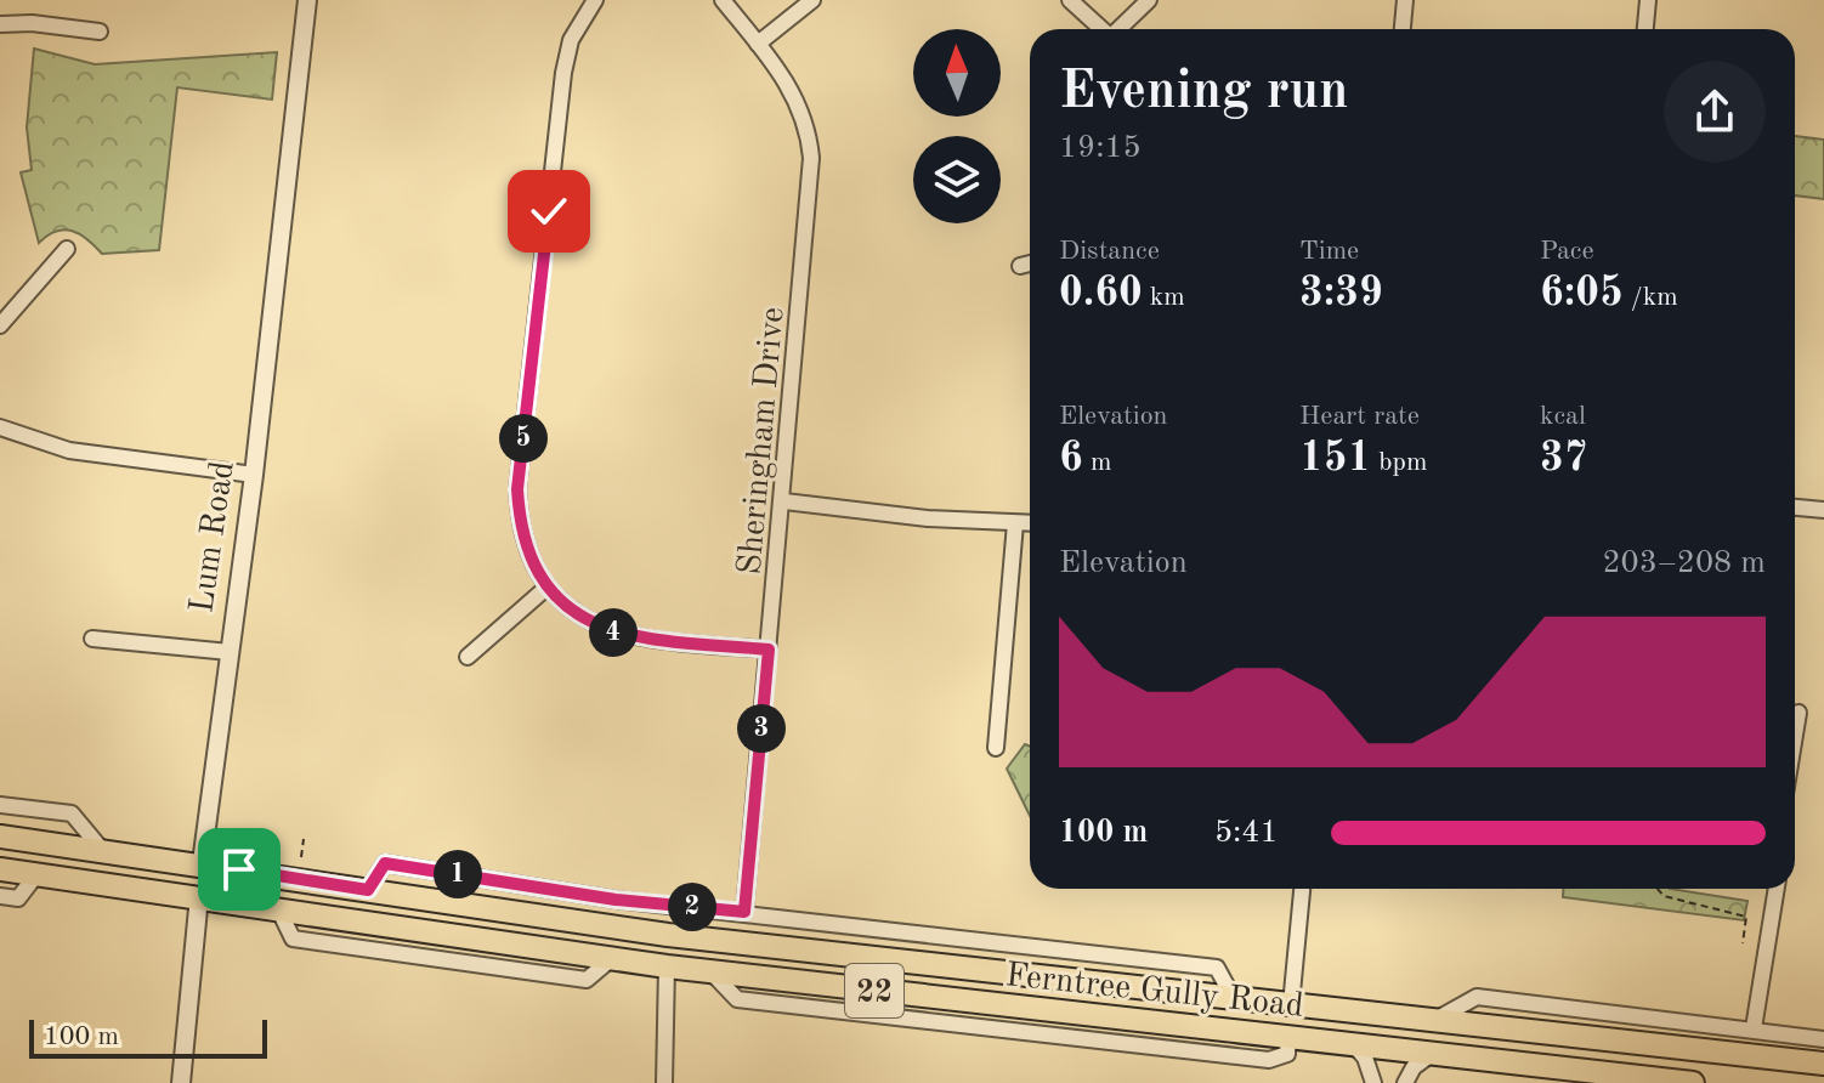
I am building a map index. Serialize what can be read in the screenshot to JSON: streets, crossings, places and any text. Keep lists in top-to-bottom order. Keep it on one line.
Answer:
{"streets":{"main road":["Lum Road","Ferntree Gully Road","22"],"street":["Sheringham Drive"]},"crossings":[["Sheringham Drive","Ferntree Gully Road"],["Lum Road","Ferntree Gully Road"]],"scale_bar":"100 m","north":"top","page":{"heading":["Evening run","19:15"],"stats":[["Distance","0.60 km"],["Time","3:39"],["Pace","6:05 /km"],["Elevation","6 m"],["Heart rate","151 bpm"],["kcal","37"]],"pins":["5","4","3","1","2"],"chart":["Elevation","203–208 m"],"list":[{"name":"100 m","note":"5:41"}],"scale":"100 m"}}
